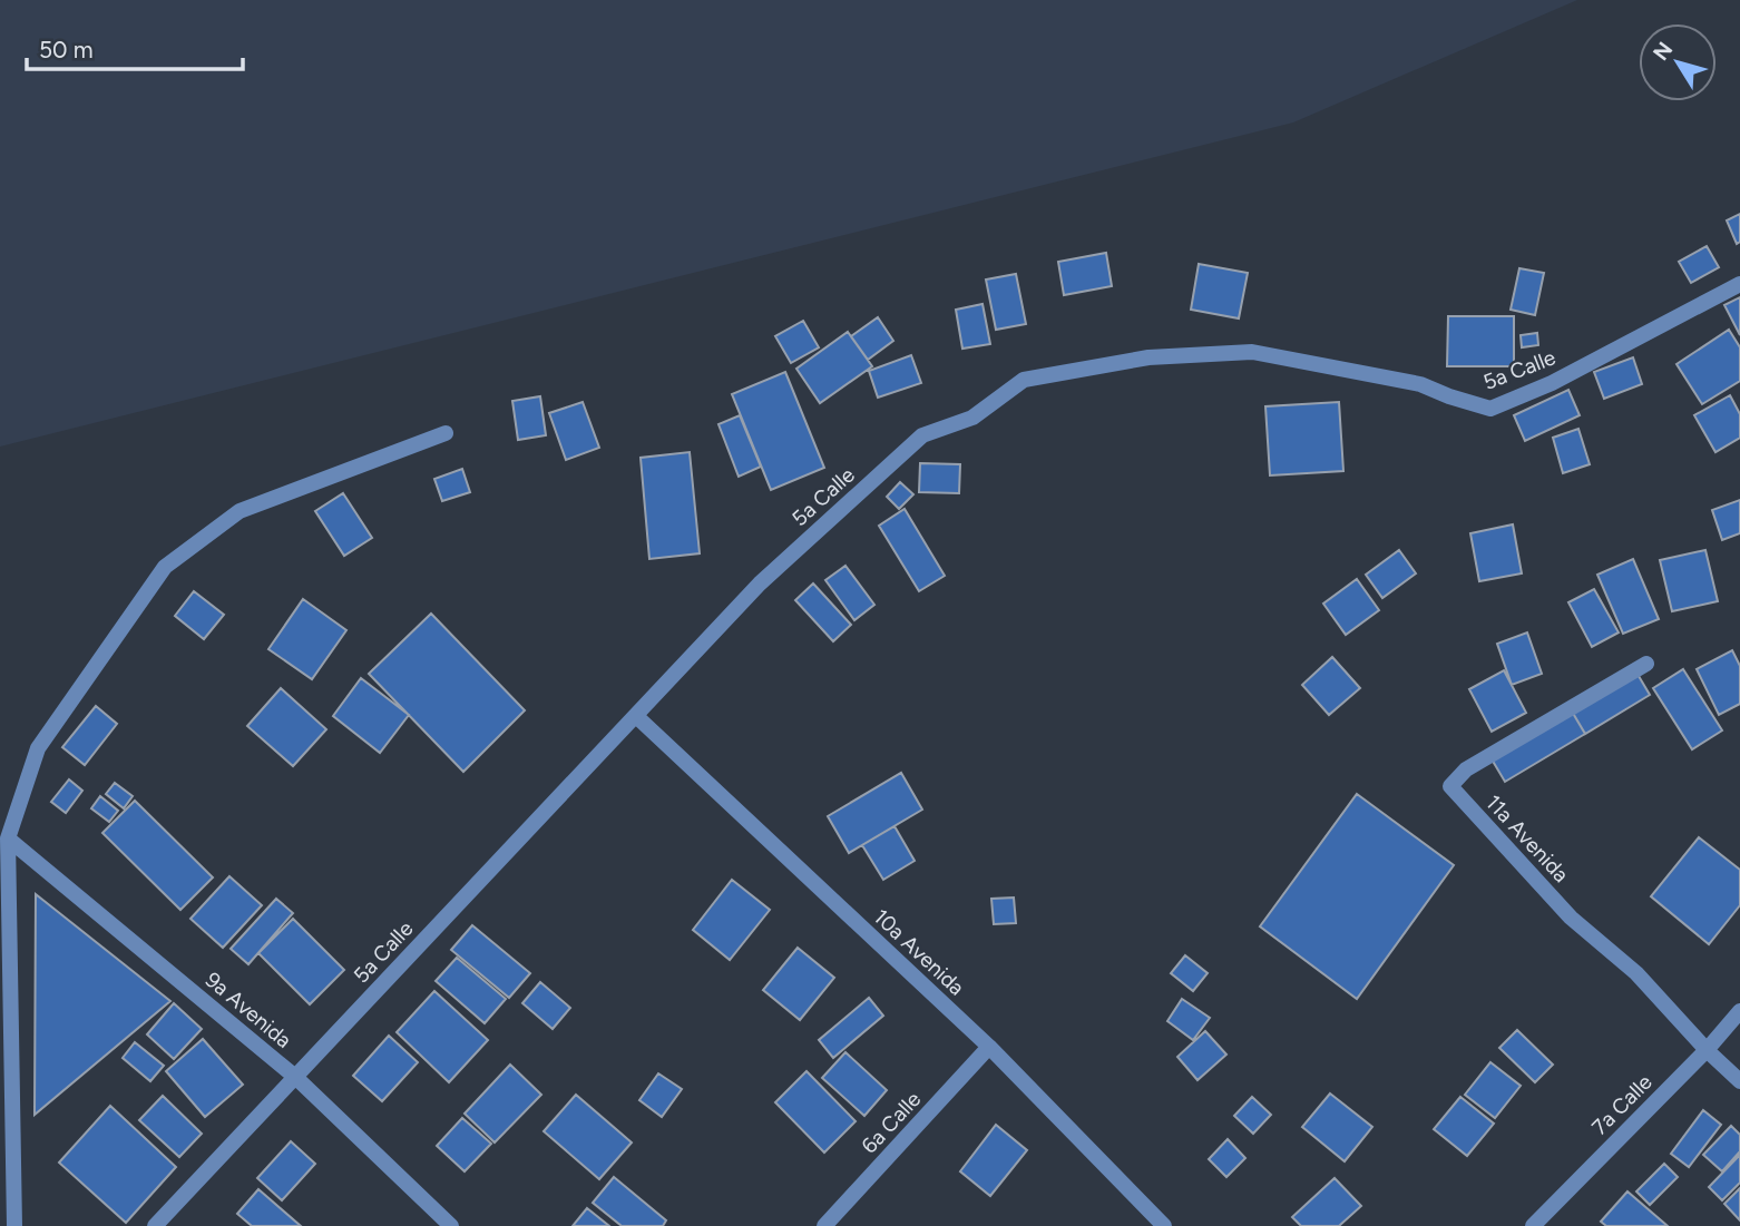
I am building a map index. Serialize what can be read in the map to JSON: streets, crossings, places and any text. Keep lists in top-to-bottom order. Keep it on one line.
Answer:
{"streets":{"street":["5a Calle","11a Avenida","10a Avenida","9a Avenida","7a Calle","6a Calle"]},"crossings":[["5a Calle","10a Avenida"],["5a Calle","9a Avenida"],["11a Avenida","7a Calle"],["10a Avenida","6a Calle"]],"scale_bar":"50 m","north":"top left"}
